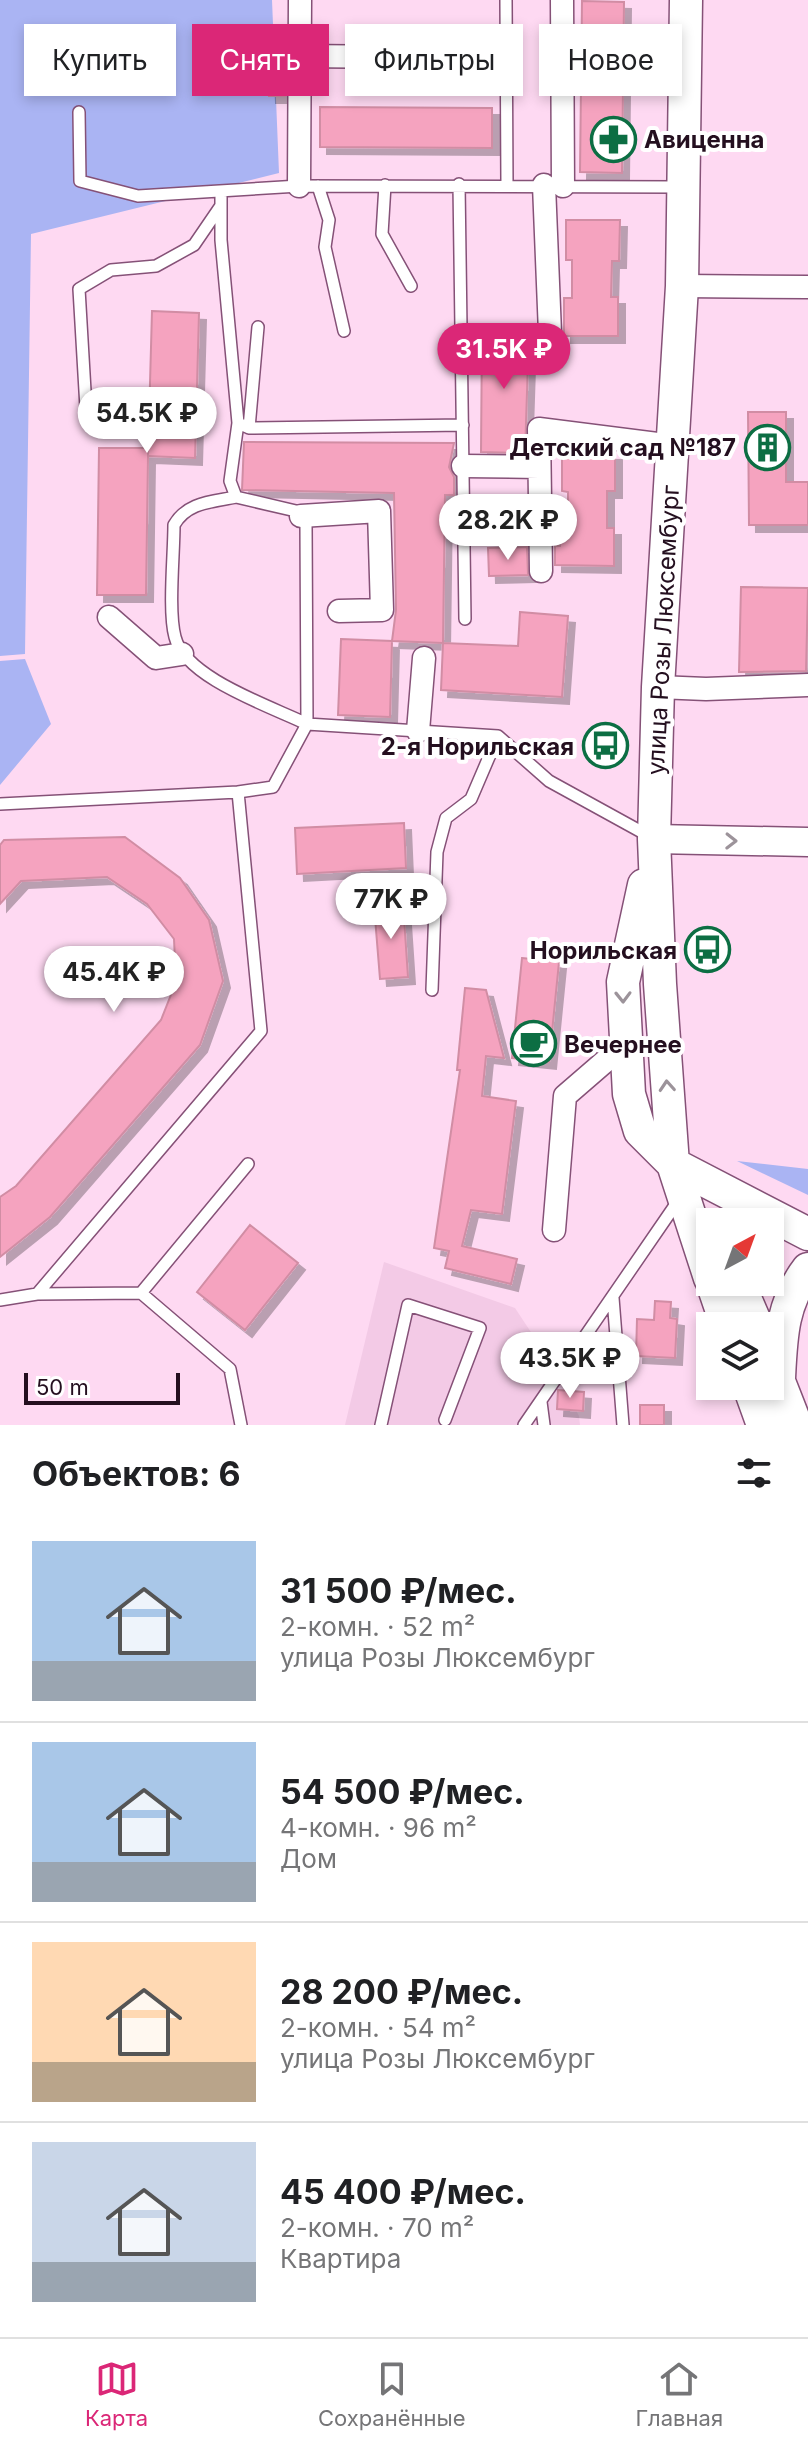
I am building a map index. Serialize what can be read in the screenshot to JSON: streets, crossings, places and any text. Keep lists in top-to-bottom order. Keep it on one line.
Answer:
{"streets":{"main road":["улица Розы Люксембург"]},"places":{"pharmacy":["Авиценна"],"building":["Детский сад №187"],"bus stop":["2-я Норильская","Норильская"],"cafe":["Вечернее"]},"scale_bar":"50 m","north":"top right","page":{"chip":["Купить","Снять","Фильтры","Новое"],"price":["31.5K ₽","54.5K ₽","28.2K ₽","77K ₽","45.4K ₽","43.5K ₽"],"scale":"50 m","heading":"Объектов: 6","list":[{"name":"31 500 ₽/мес.","note":"2-комн. · 52 m² · улица Розы Люксембург"},{"name":"54 500 ₽/мес.","note":"4-комн. · 96 m² · Дом"},{"name":"28 200 ₽/мес.","note":"2-комн. · 54 m² · улица Розы Люксембург"},{"name":"45 400 ₽/мес.","note":"2-комн. · 70 m² · Квартира"}],"tabs":["Карта","Сохранённые","Главная"]}}
